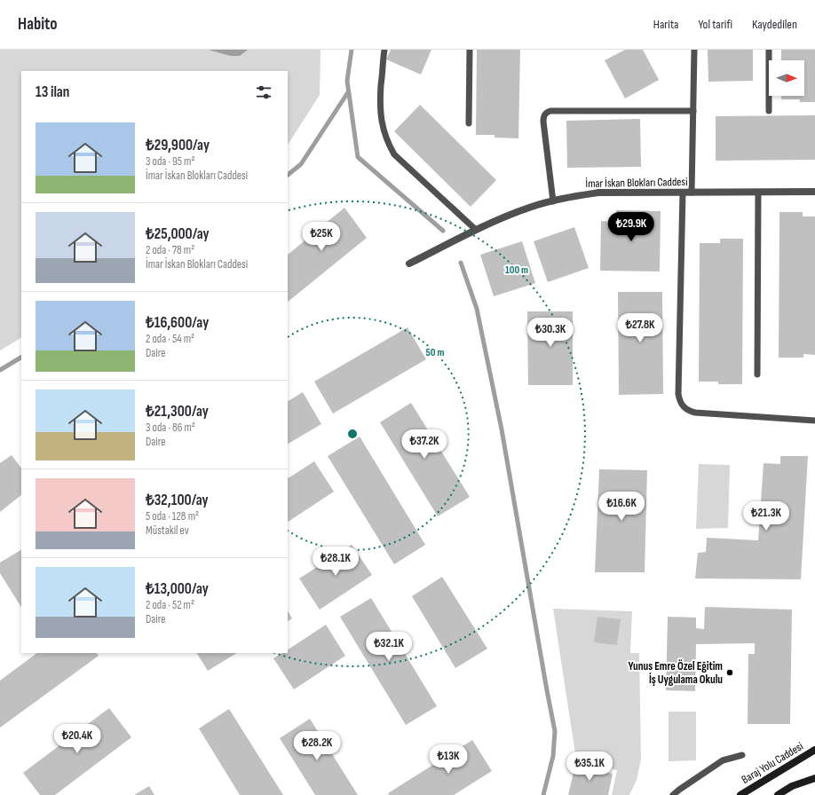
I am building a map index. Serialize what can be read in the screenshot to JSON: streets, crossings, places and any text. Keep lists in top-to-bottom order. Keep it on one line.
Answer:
{"streets":{"main road":["Baraj Yolu Caddesi"],"street":["İmar İskan Blokları Caddesi"]},"places":["Yunus Emre Özel Eğitim İş Uygulama Okulu"],"north":"right","page":{"header":"Habito","nav":["Harita","Yol tarifi","Kaydedilen"],"heading":"13 ilan","list":[{"name":"₺29,900/ay","note":"3 oda · 95 m² · İmar İskan Blokları Caddesi"},{"name":"₺25,000/ay","note":"2 oda · 78 m² · İmar İskan Blokları Caddesi"},{"name":"₺16,600/ay","note":"2 oda · 54 m² · Daire"},{"name":"₺21,300/ay","note":"3 oda · 86 m² · Daire"},{"name":"₺32,100/ay","note":"5 oda · 128 m² · Müstakil ev"},{"name":"₺13,000/ay","note":"2 oda · 52 m² · Daire"}],"price":["₺29.9K","₺25K","₺27.8K","₺30.3K","₺37.2K","₺16.6K","₺21.3K","₺28.1K","₺32.1K","₺20.4K","₺28.2K","₺13K","₺35.1K"]},"rings":["100 m","50 m"]}
